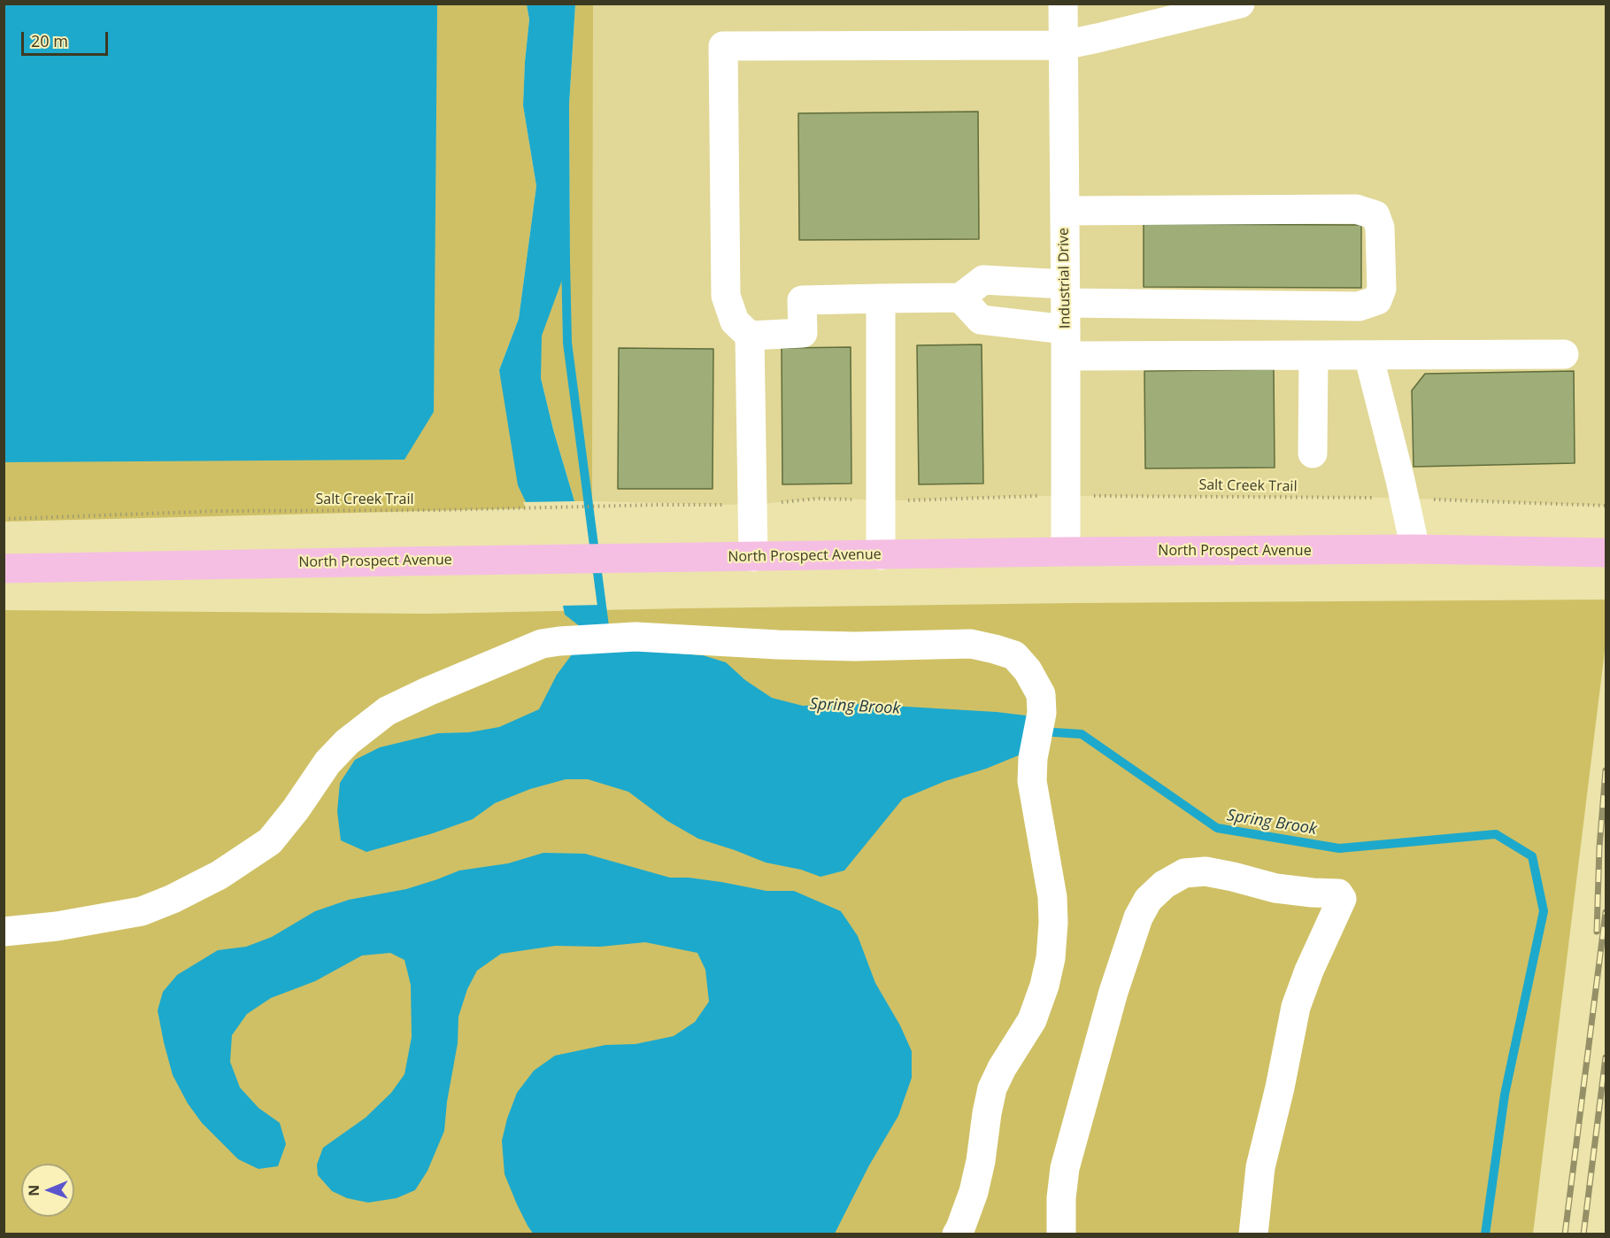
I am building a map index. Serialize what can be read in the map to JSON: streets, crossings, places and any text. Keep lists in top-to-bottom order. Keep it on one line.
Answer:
{"streets":{"main road":["North Prospect Avenue"],"street":["Industrial Drive"],"path":["Salt Creek Trail"]},"crossings":[["Industrial Drive","North Prospect Avenue"]],"water":["Spring Brook"],"scale_bar":"20 m","north":"left"}
